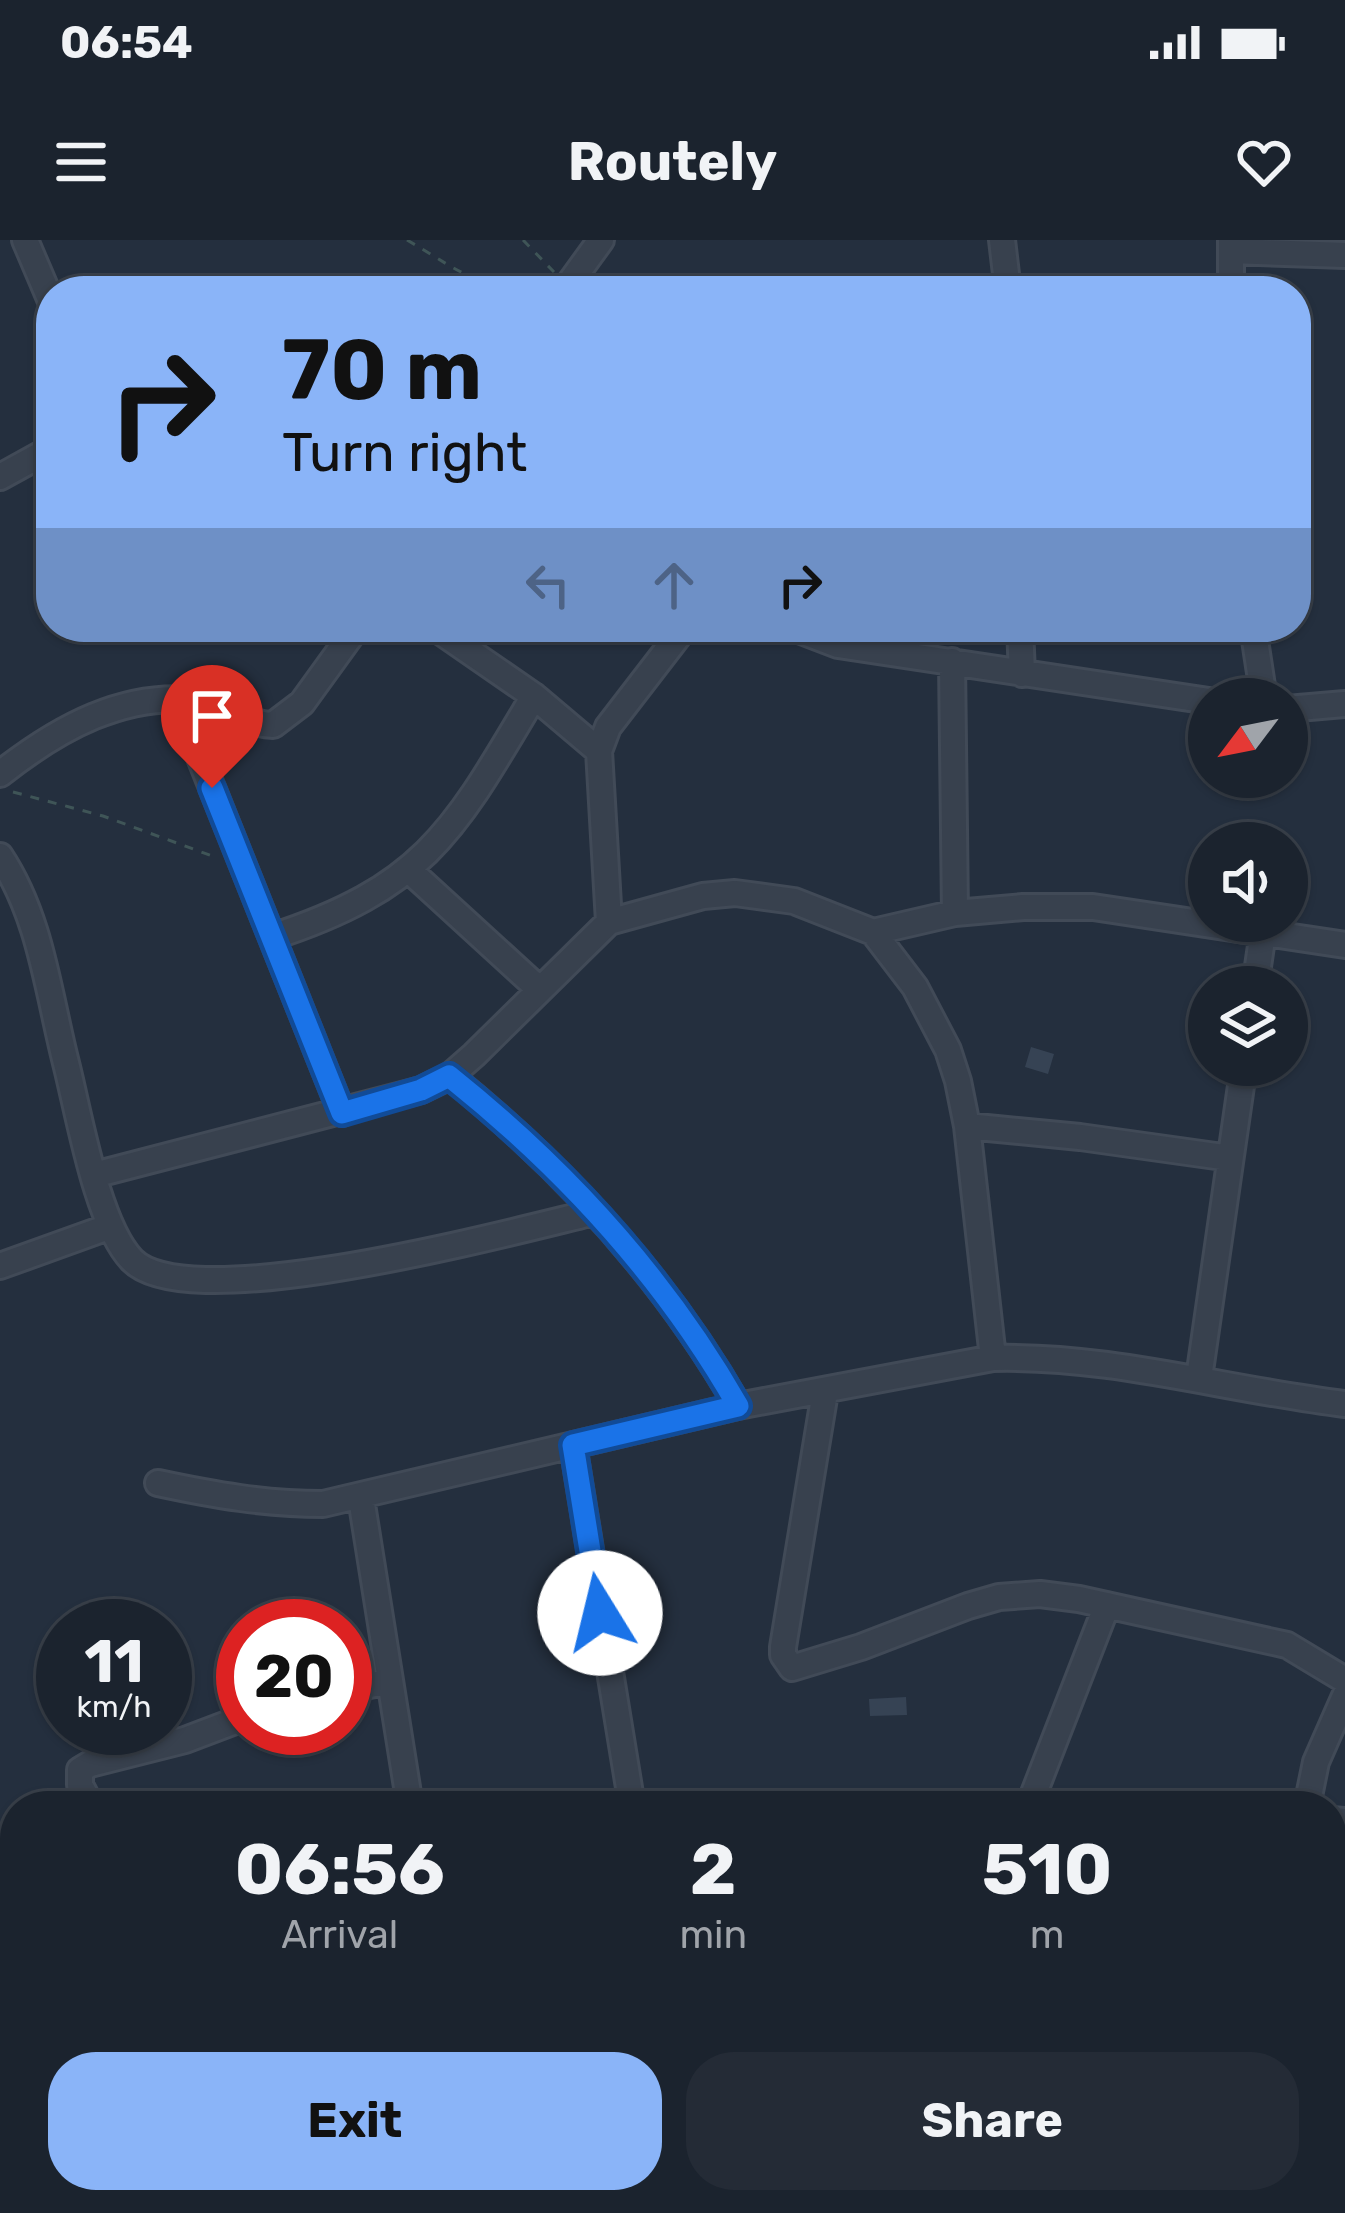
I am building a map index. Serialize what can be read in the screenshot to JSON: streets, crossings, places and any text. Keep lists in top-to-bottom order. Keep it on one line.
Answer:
{"north":"bottom left","page":{"status":"06:54","header":"Routely","turn":["70 m","Turn right"],"speed":"11 km/h","limit":"20","eta":["06:56","Arrival","2","min","510","m"],"buttons":["Exit","Share"]}}
